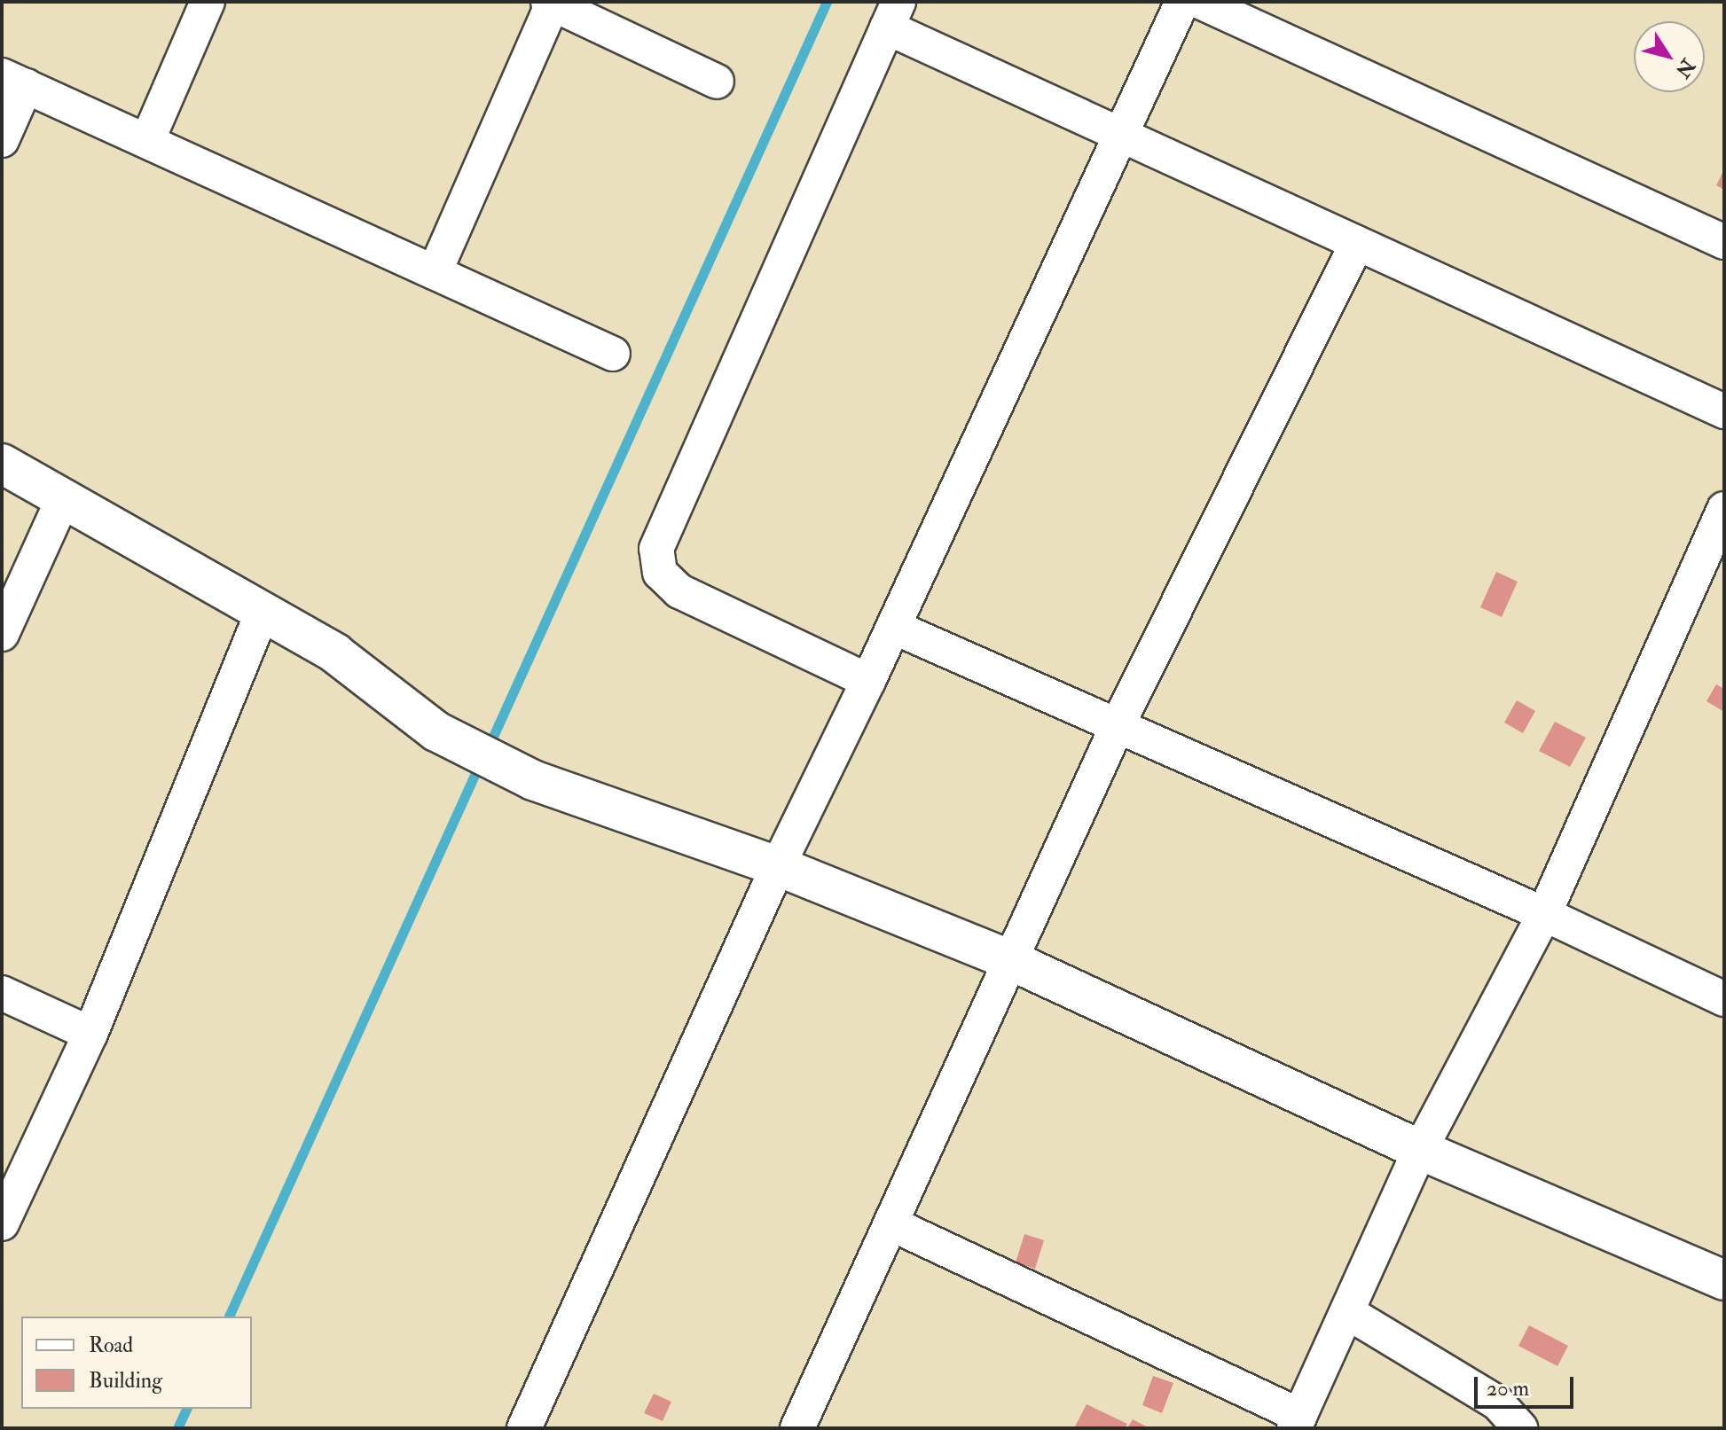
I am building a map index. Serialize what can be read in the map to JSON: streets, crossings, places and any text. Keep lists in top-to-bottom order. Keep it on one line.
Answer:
{"legend":["Road","Building"],"scale_bar":"20 m","north":"bottom right"}
